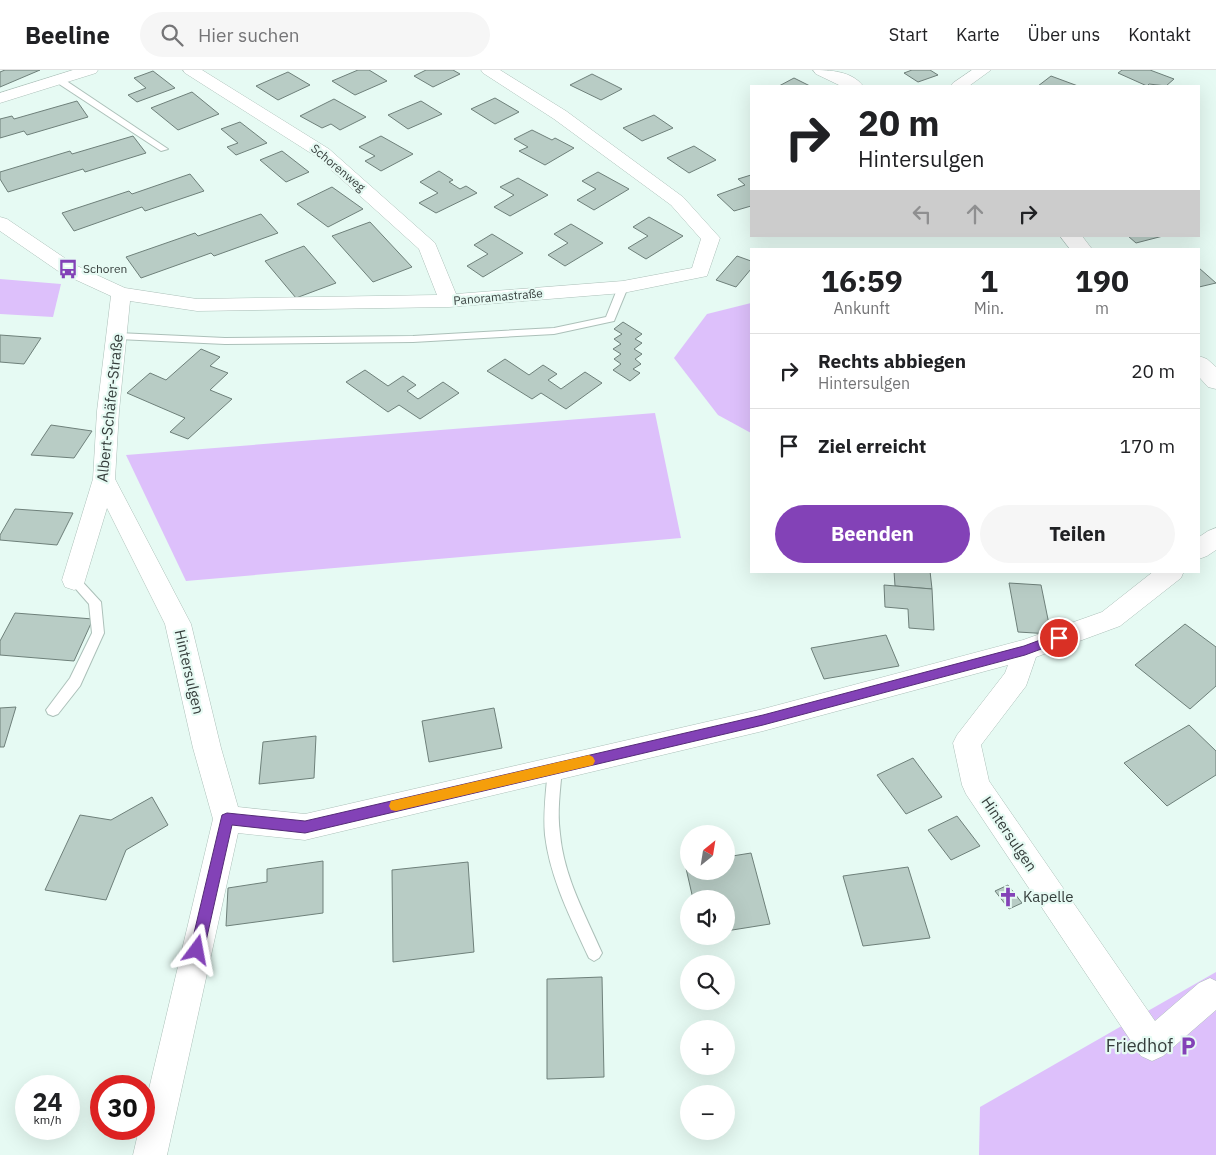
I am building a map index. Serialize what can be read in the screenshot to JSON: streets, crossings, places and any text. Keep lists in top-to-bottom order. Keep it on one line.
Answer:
{"streets":{"street":["Schorenweg","Panoramastraße","Albert-Schäfer-Straße","Hintersulgen"]},"crossings":[["Schorenweg","Panoramastraße"],["Panoramastraße","Albert-Schäfer-Straße"],["Albert-Schäfer-Straße","Hintersulgen"]],"places":{"bus stop":["Schoren"],"church":["Kapelle"],"parking":["Friedhof"]},"north":"top right","page":{"header":"Beeline","search":"Hier suchen","nav":["Start","Karte","Über uns","Kontakt"],"turn":["20 m","Hintersulgen"],"eta":["16:59","Ankunft","1","Min.","190","m"],"list":[{"name":"Rechts abbiegen","note":"Hintersulgen","value":"20 m"},{"name":"Ziel erreicht","value":"170 m"}],"buttons":["Beenden","Teilen"],"map_buttons":["+","−"],"speed":"24 km/h","limit":"30"}}
